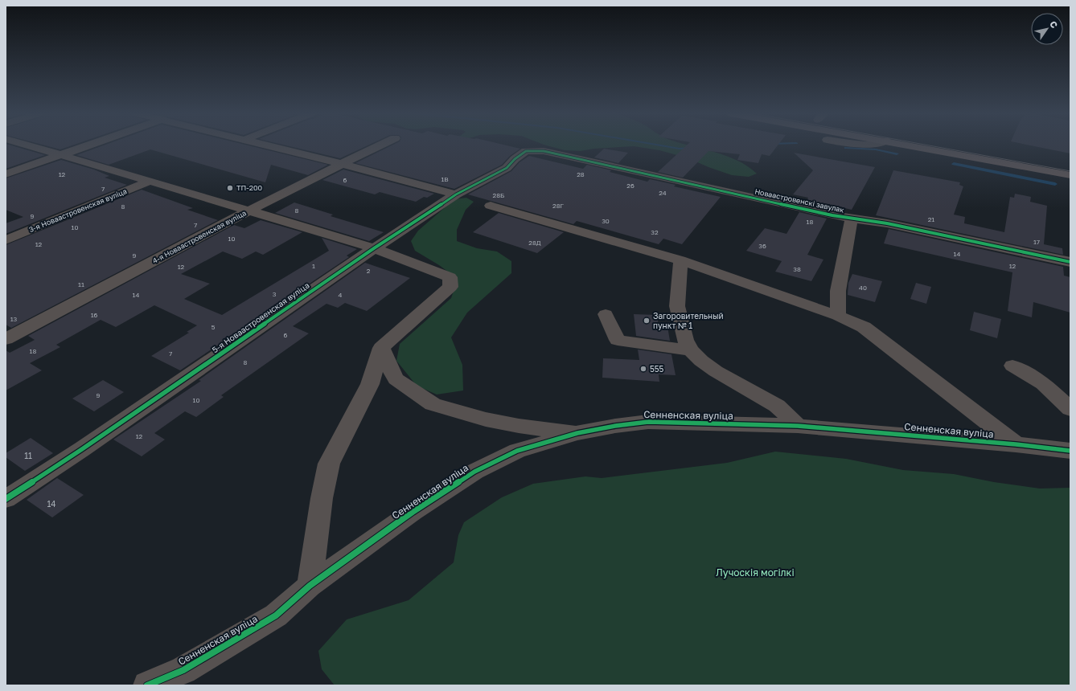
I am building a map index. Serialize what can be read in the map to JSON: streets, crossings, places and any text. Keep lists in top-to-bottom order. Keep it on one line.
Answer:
{"streets":{"street":["Новаастровенскі завулак","3-я Новаастровенская вуліца","4-я Новаастровенская вуліца","5-я Новаастровенская вуліца","Сенненская вуліца"]},"crossings":[["Новаастровенскі завулак","5-я Новаастровенская вуліца"]],"parks":["Лучоскія могілкі"],"places":["ТП-200","Загоровительный пункт № 1","555"],"house_numbers":["12","28","1В","6","26","7","24","28Б","28Г","8","8","9","21","30","18","7","10","32","10","17","28Д","12","36","14","9","1","12","12","38","2","11","40","3","14","4","16","13","5","6","18","7","8","9","10","12","11","14"],"north":"top right"}
